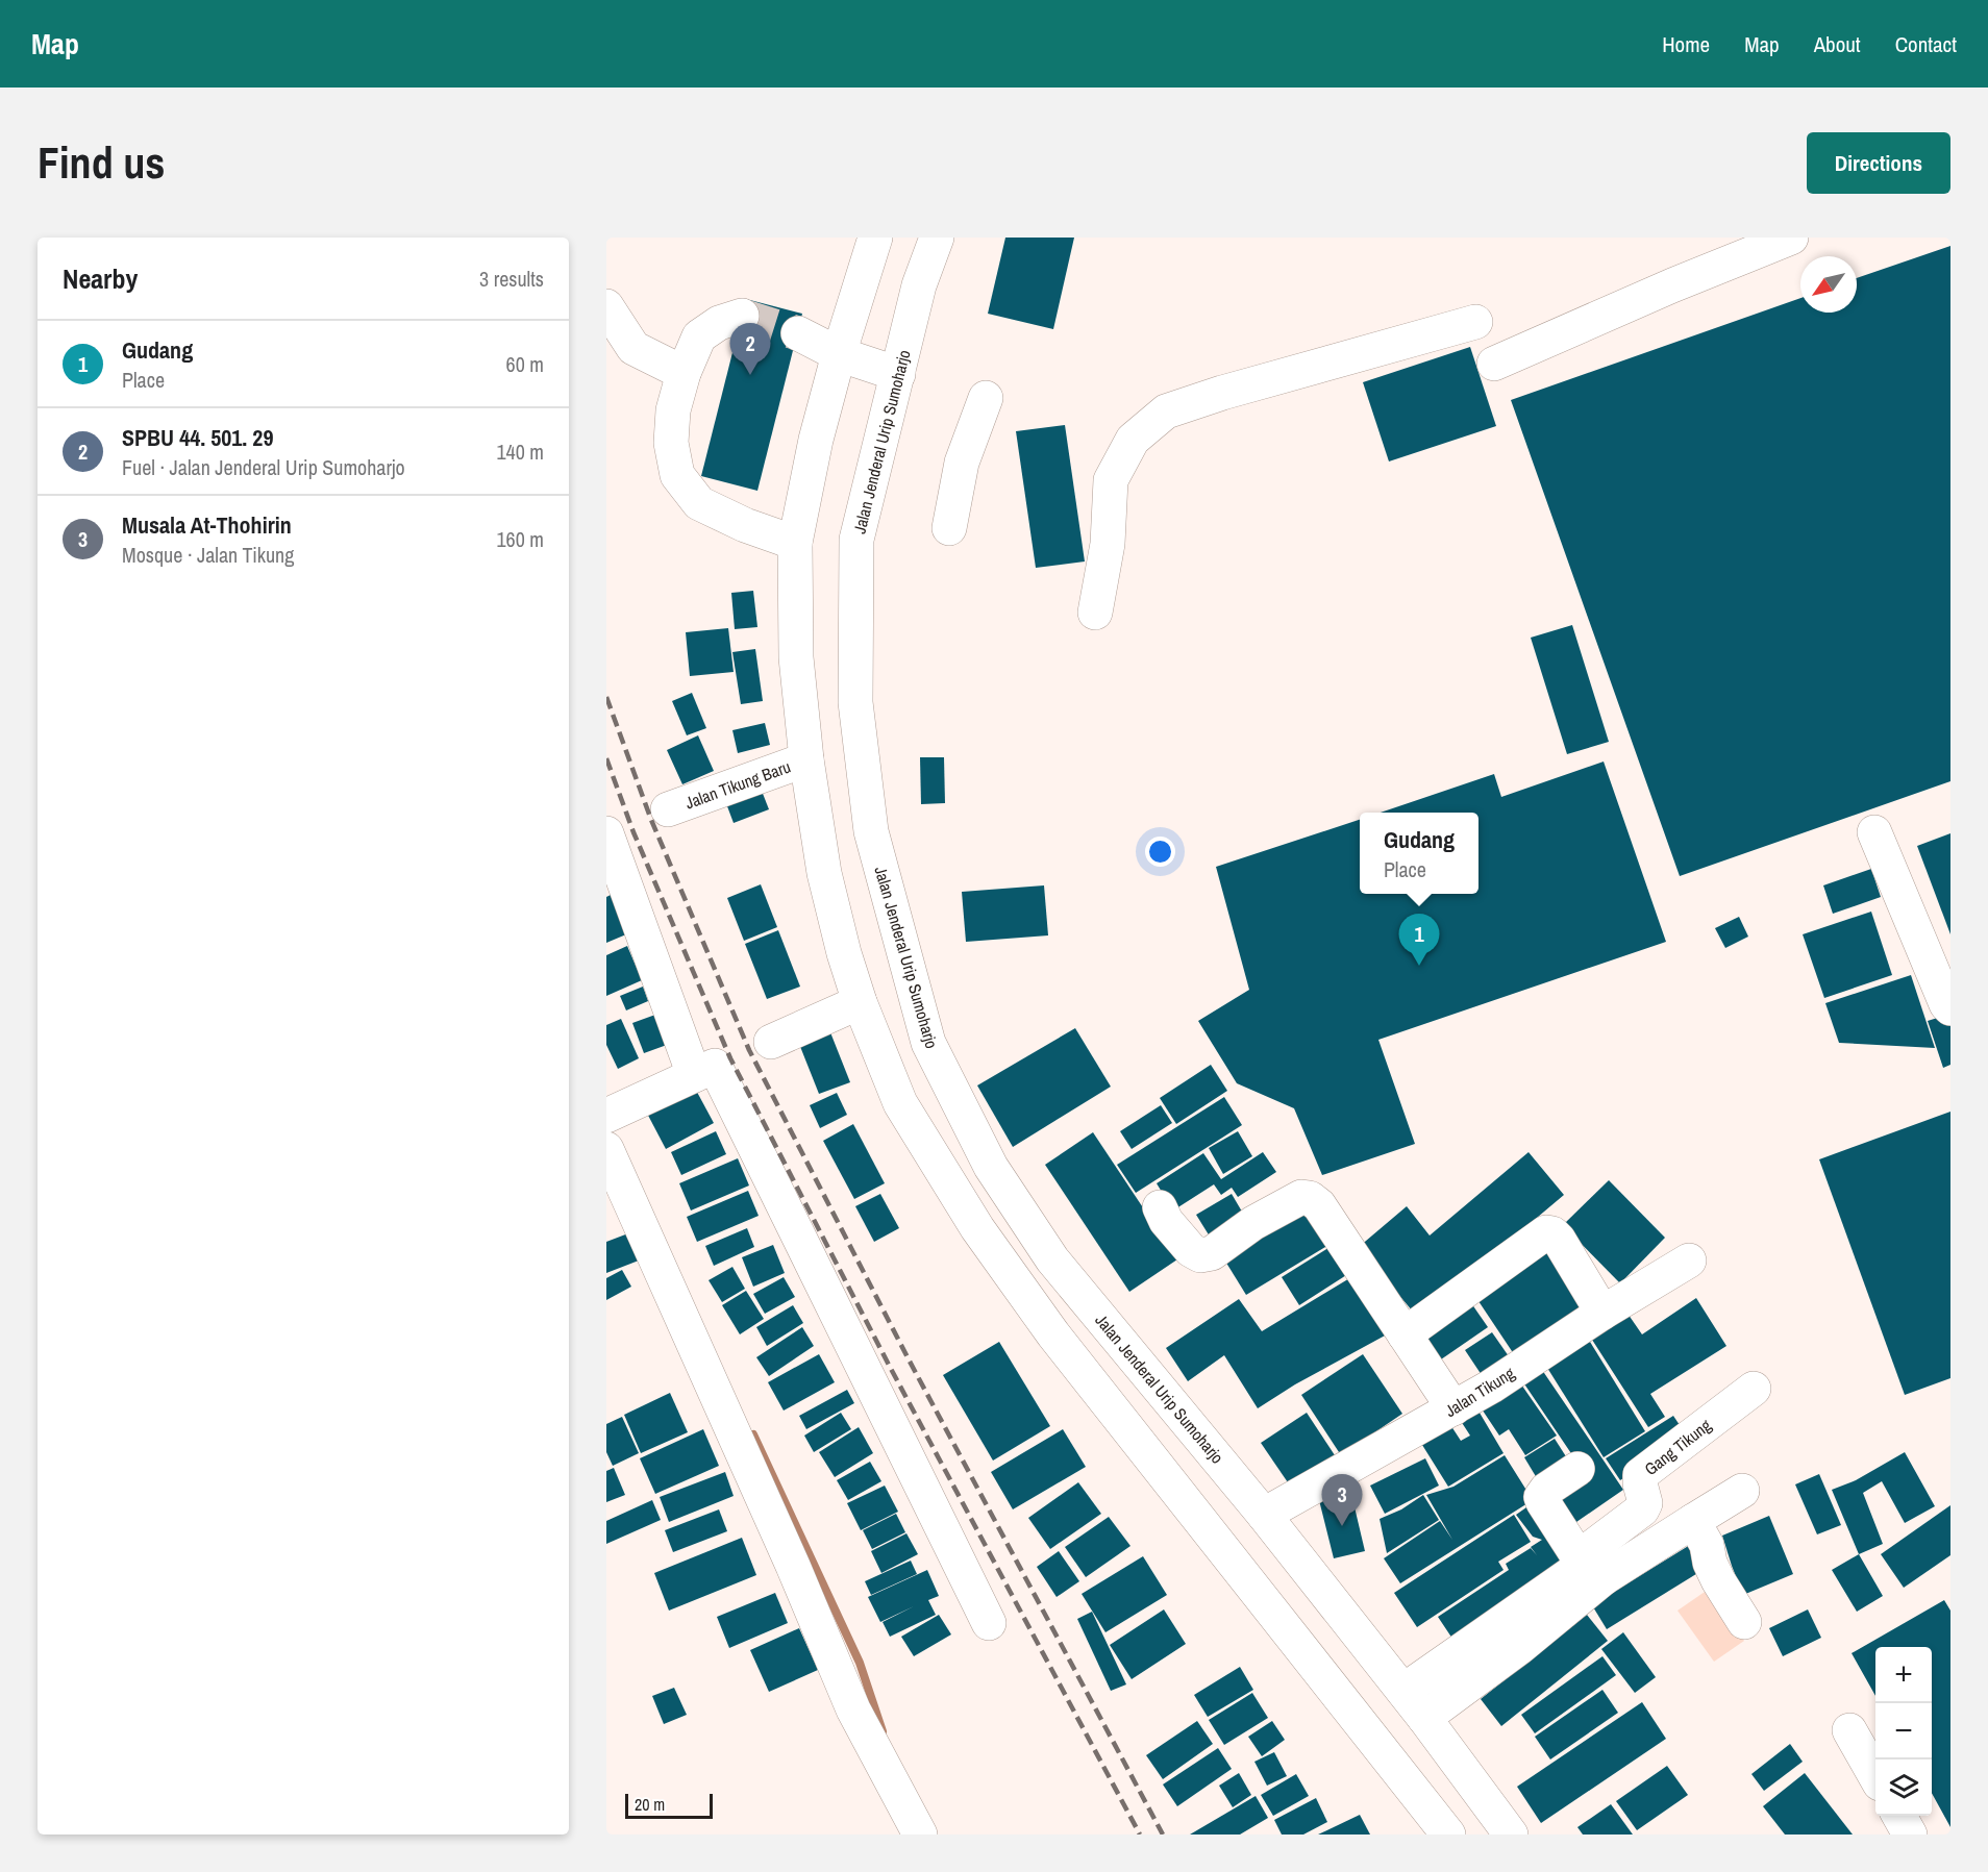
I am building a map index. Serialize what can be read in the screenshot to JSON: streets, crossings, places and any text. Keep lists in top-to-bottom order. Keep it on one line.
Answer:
{"streets":{"main road":["Jalan Jenderal Urip Sumoharjo","Jalan Tikung Baru","Jalan Tikung","Gang Tikung"]},"crossings":[["Jalan Jenderal Urip Sumoharjo","Jalan Tikung"]],"scale_bar":"20 m","north":"bottom left","page":{"header":"Map","nav":["Home","Map","About","Contact"],"buttons":"Directions","title":"Find us","heading":["Nearby","3 results"],"list":[{"mark":"1","name":"Gudang","note":"Place","value":"60 m"},{"mark":"2","name":"SPBU 44. 501. 29","note":"Fuel · Jalan Jenderal Urip Sumoharjo","value":"140 m"},{"mark":"3","name":"Musala At-Thohirin","note":"Mosque · Jalan Tikung","value":"160 m"}],"pins":["2","1","3"],"popup":["Gudang","Place"],"map_buttons":["+","−"],"scale":"20 m"}}
